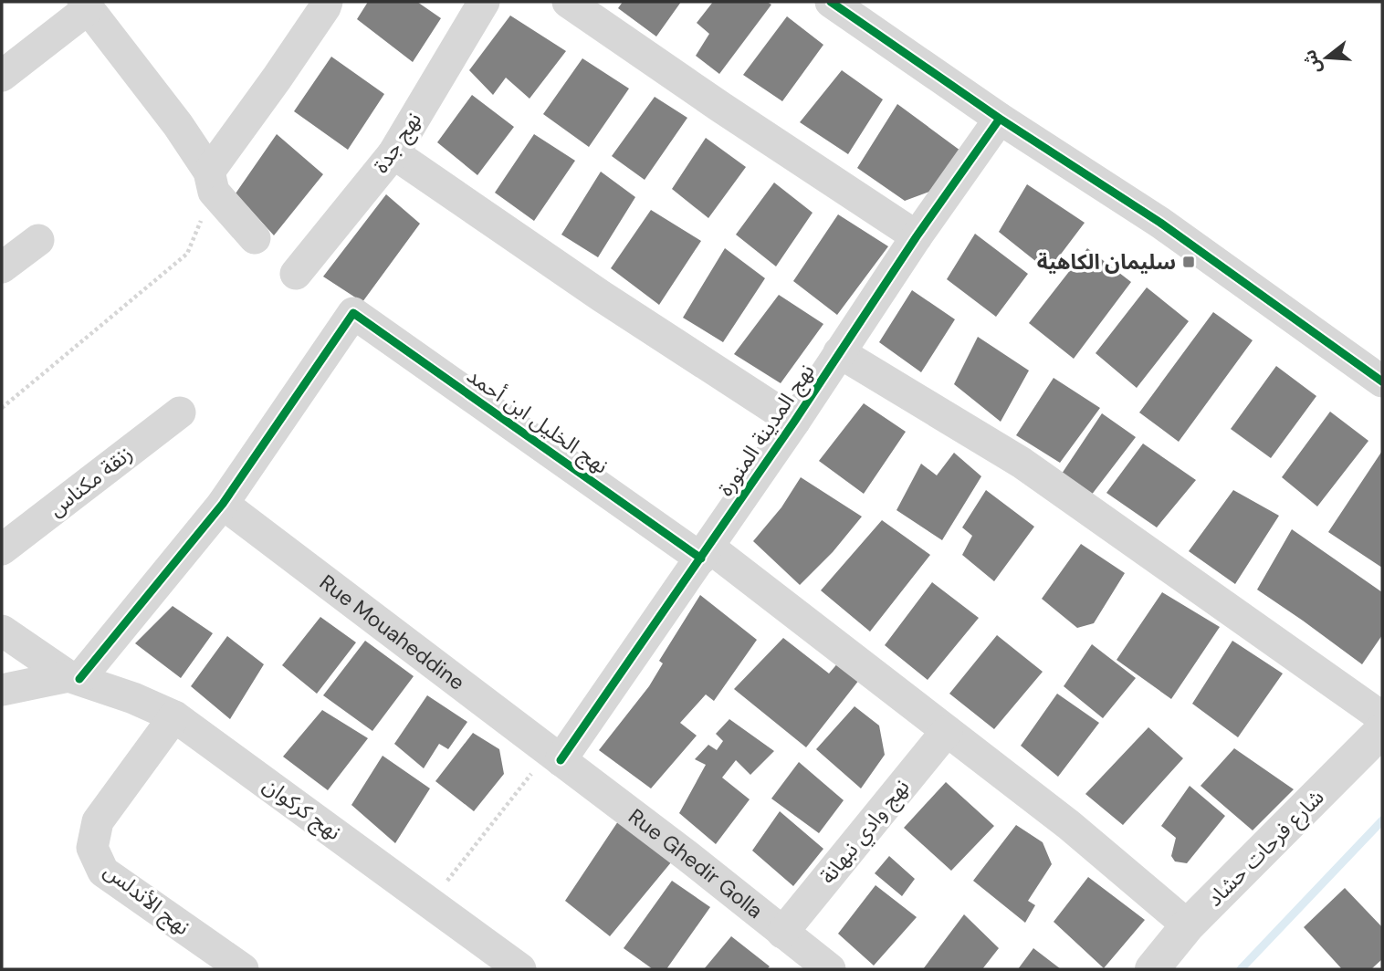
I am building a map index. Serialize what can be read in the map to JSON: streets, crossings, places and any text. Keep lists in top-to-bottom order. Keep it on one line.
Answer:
{"streets":{"street":["نهج جدة","نهج الخليل ابن أحمد","نهج المدينة المنورة","زنقة مكناس","Rue Mouaheddine","نهج كركوان","نهج وادي نبهانة","شارع فرحات حشاد","Rue Ghedir Golla","نهج الأندلس"]},"crossings":[["نهج الخليل ابن أحمد","نهج المدينة المنورة"],["نهج الخليل ابن أحمد","Rue Mouaheddine"],["نهج الخليل ابن أحمد","نهج وادي نبهانة"],["نهج الخليل ابن أحمد","شارع فرحات حشاد"],["نهج المدينة المنورة","Rue Mouaheddine"],["نهج المدينة المنورة","Rue Ghedir Golla"],["Rue Mouaheddine","Rue Ghedir Golla"],["نهج كركوان","نهج الأندلس"],["نهج وادي نبهانة","Rue Ghedir Golla"]],"places":{"transit":["سليمان الكاهية"]},"north":"left"}
